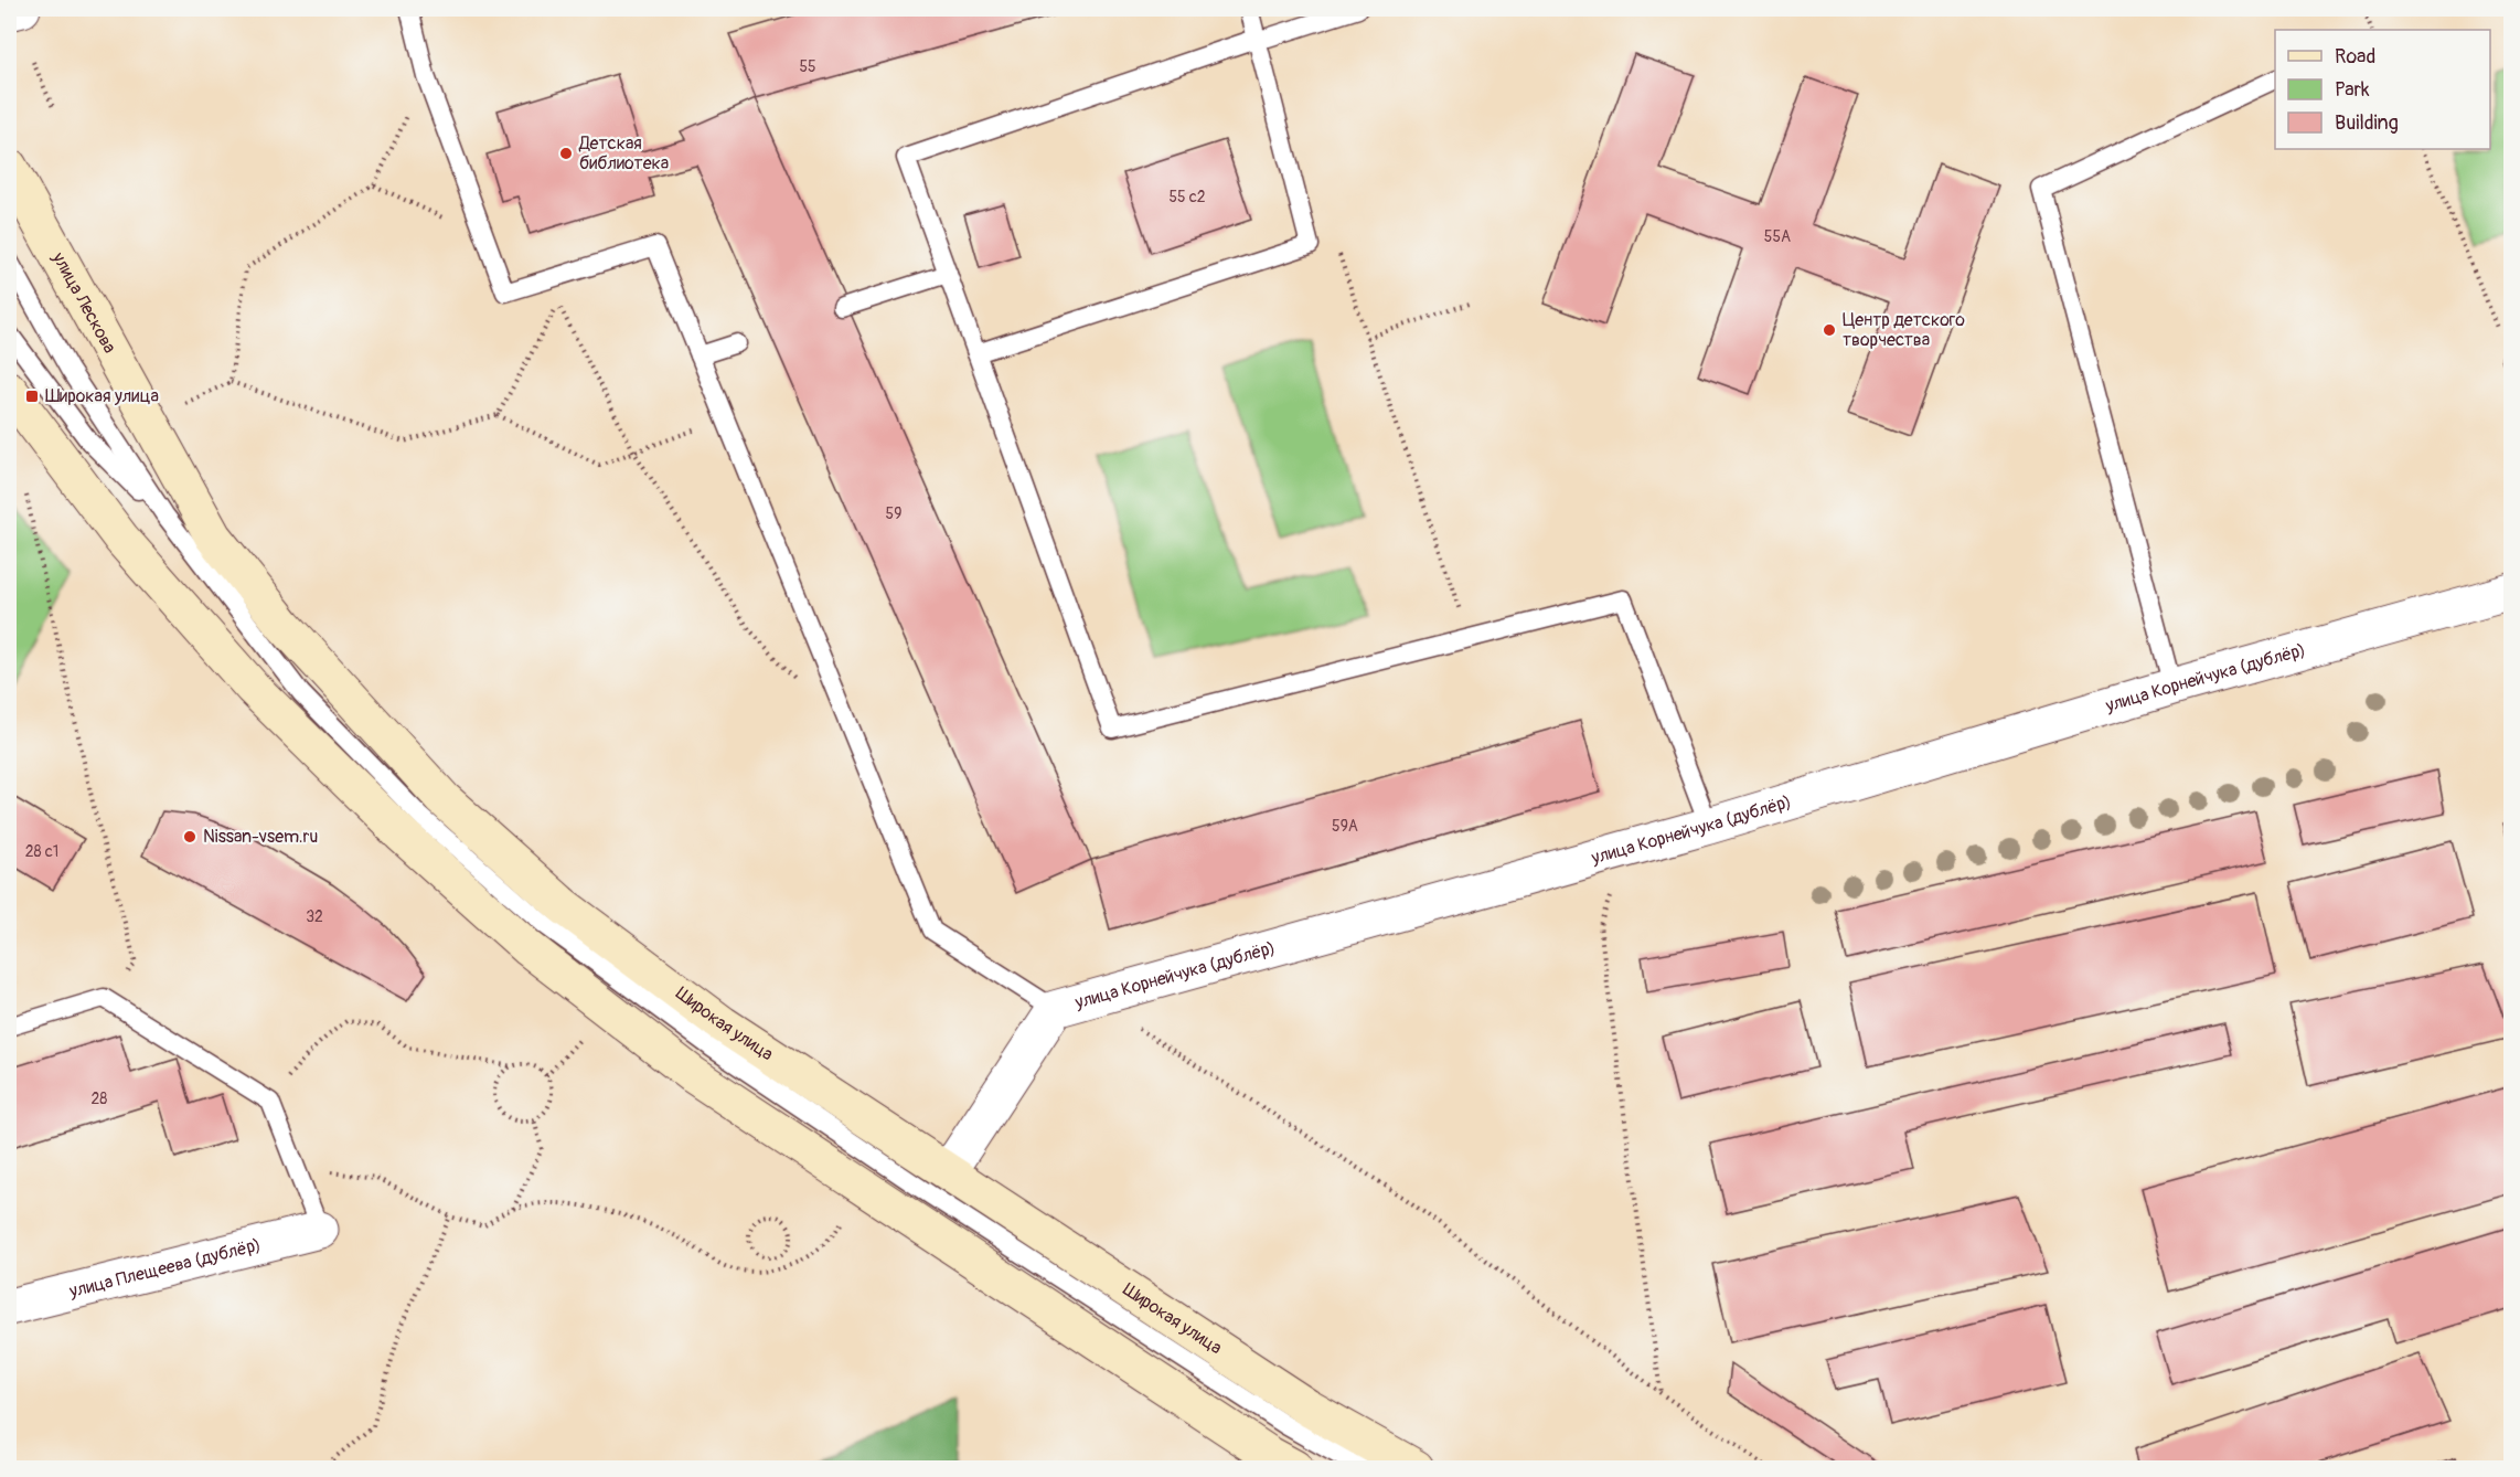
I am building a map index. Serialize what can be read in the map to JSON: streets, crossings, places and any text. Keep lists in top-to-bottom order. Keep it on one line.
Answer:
{"streets":{"main road":["улица Лескова","Широкая улица"],"street":["улица Корнейчука (дублёр)","улица Плещеева (дублёр)"]},"crossings":[["улица Лескова","Широкая улица"],["улица Корнейчука (дублёр)","Широкая улица"]],"places":{"other":["Детская библиотека","Центр детского творчества","Nissan-vsem.ru"],"transit":["Широкая улица"]},"house_numbers":["55","55 с2","55А","59","59А","28 с1","32","28"],"legend":["Road","Park","Building"]}
